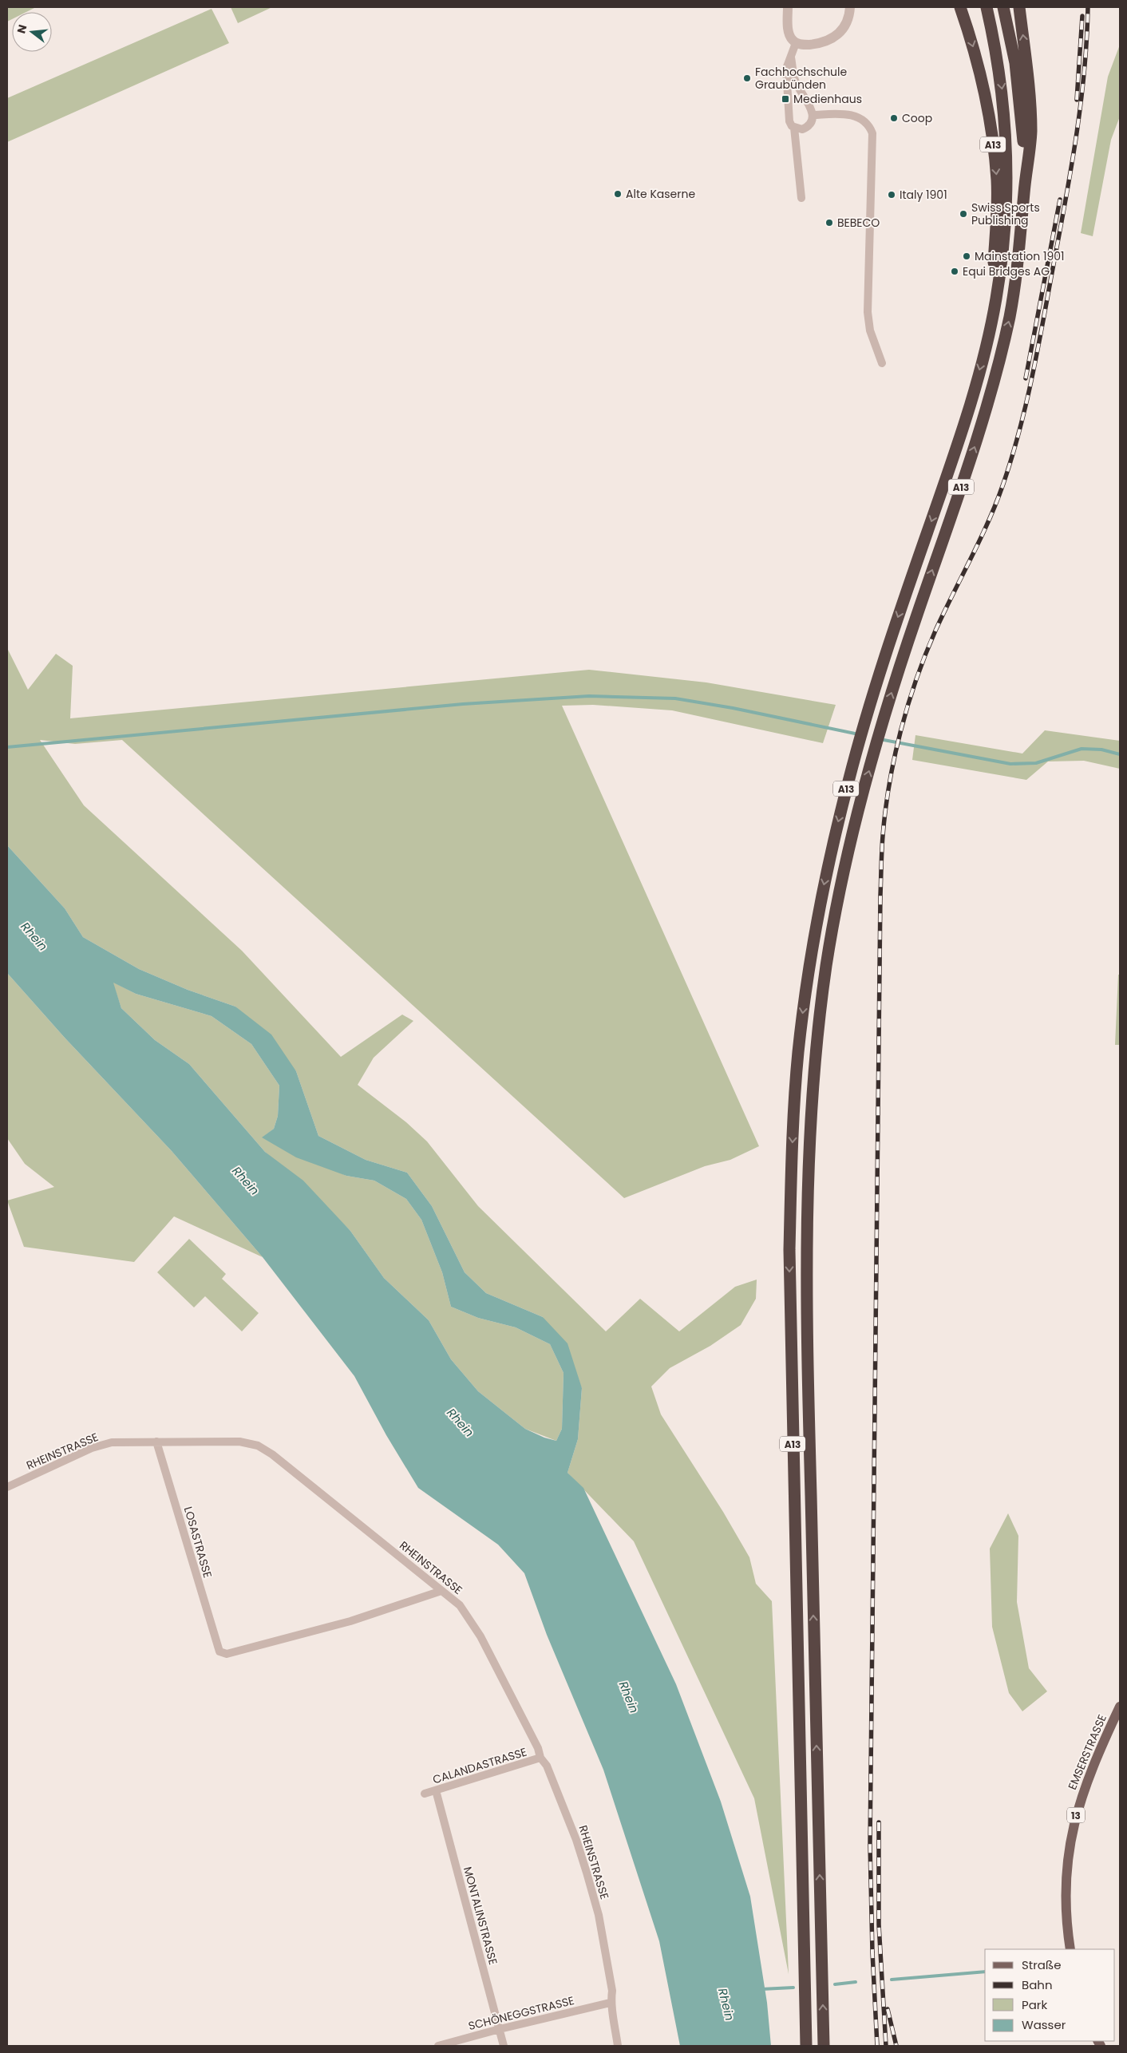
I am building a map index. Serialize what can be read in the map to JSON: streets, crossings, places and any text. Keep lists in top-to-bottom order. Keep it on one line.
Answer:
{"streets":{"highway":["A13"],"main road":["EMSERSTRASSE","13"],"street":["RHEINSTRASSE","LOSASTRASSE","CALANDASTRASSE","MONTALINSTRASSE","SCHÖNEGGSTRASSE"]},"crossings":[["RHEINSTRASSE","LOSASTRASSE"],["RHEINSTRASSE","CALANDASTRASSE"],["RHEINSTRASSE","SCHÖNEGGSTRASSE"],["CALANDASTRASSE","MONTALINSTRASSE"],["MONTALINSTRASSE","SCHÖNEGGSTRASSE"]],"water":["Rhein"],"places":{"other":["Fachhochschule Graubünden","Coop","Alte Kaserne","Italy 1901","Swiss Sports Publishing","BEBECO","Mainstation 1901","Equi Bridges AG"],"transit":["Medienhaus"]},"legend":["Straße","Bahn","Park","Wasser"],"north":"left"}
